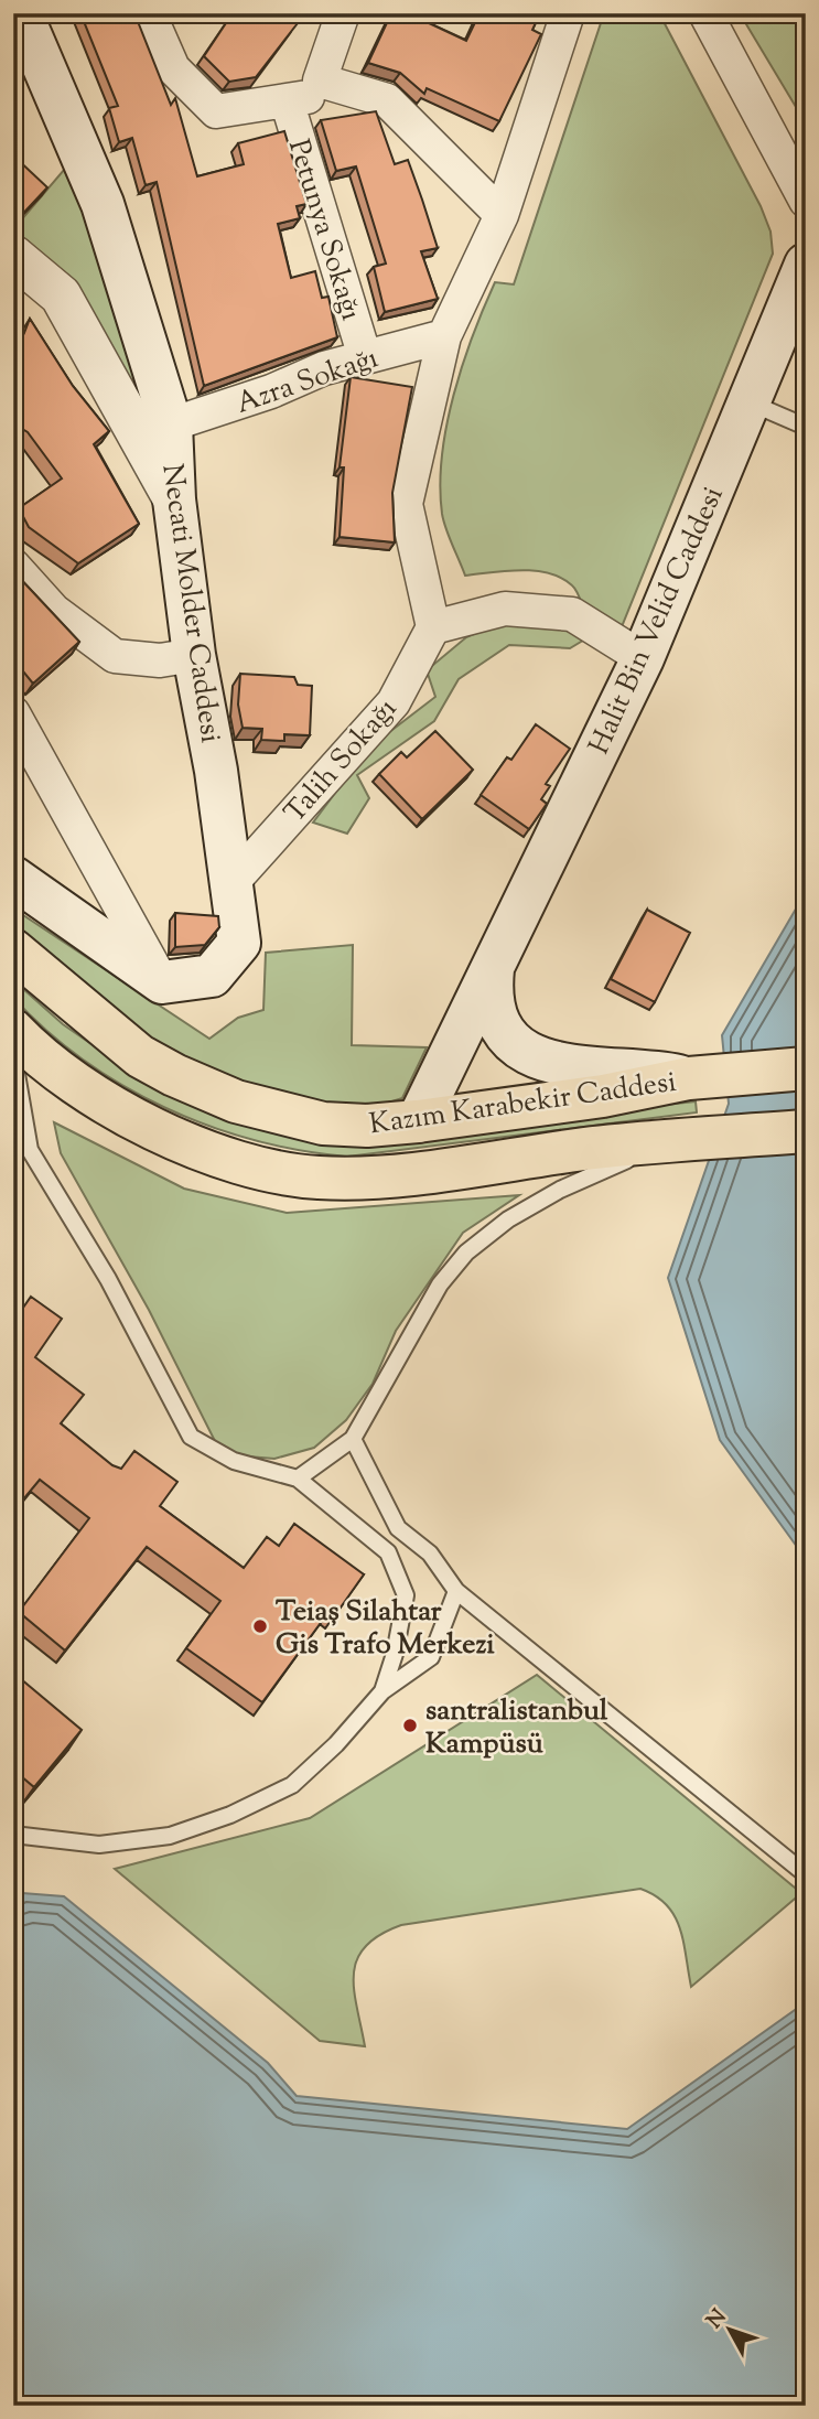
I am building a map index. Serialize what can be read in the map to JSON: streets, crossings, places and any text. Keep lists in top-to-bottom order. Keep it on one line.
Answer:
{"streets":{"main road":["Necati Molder Caddesi","Halit Bin Velid Caddesi","Kazım Karabekir Caddesi"],"street":["Petunya Sokağı","Azra Sokağı","Talih Sokağı"]},"crossings":[["Petunya Sokağı","Azra Sokağı"],["Azra Sokağı","Necati Molder Caddesi"],["Necati Molder Caddesi","Talih Sokağı"],["Halit Bin Velid Caddesi","Kazım Karabekir Caddesi"]],"places":["Teiaş Silahtar Gis Trafo Merkezi","santralistanbul Kampüsü"],"north":"top left"}
